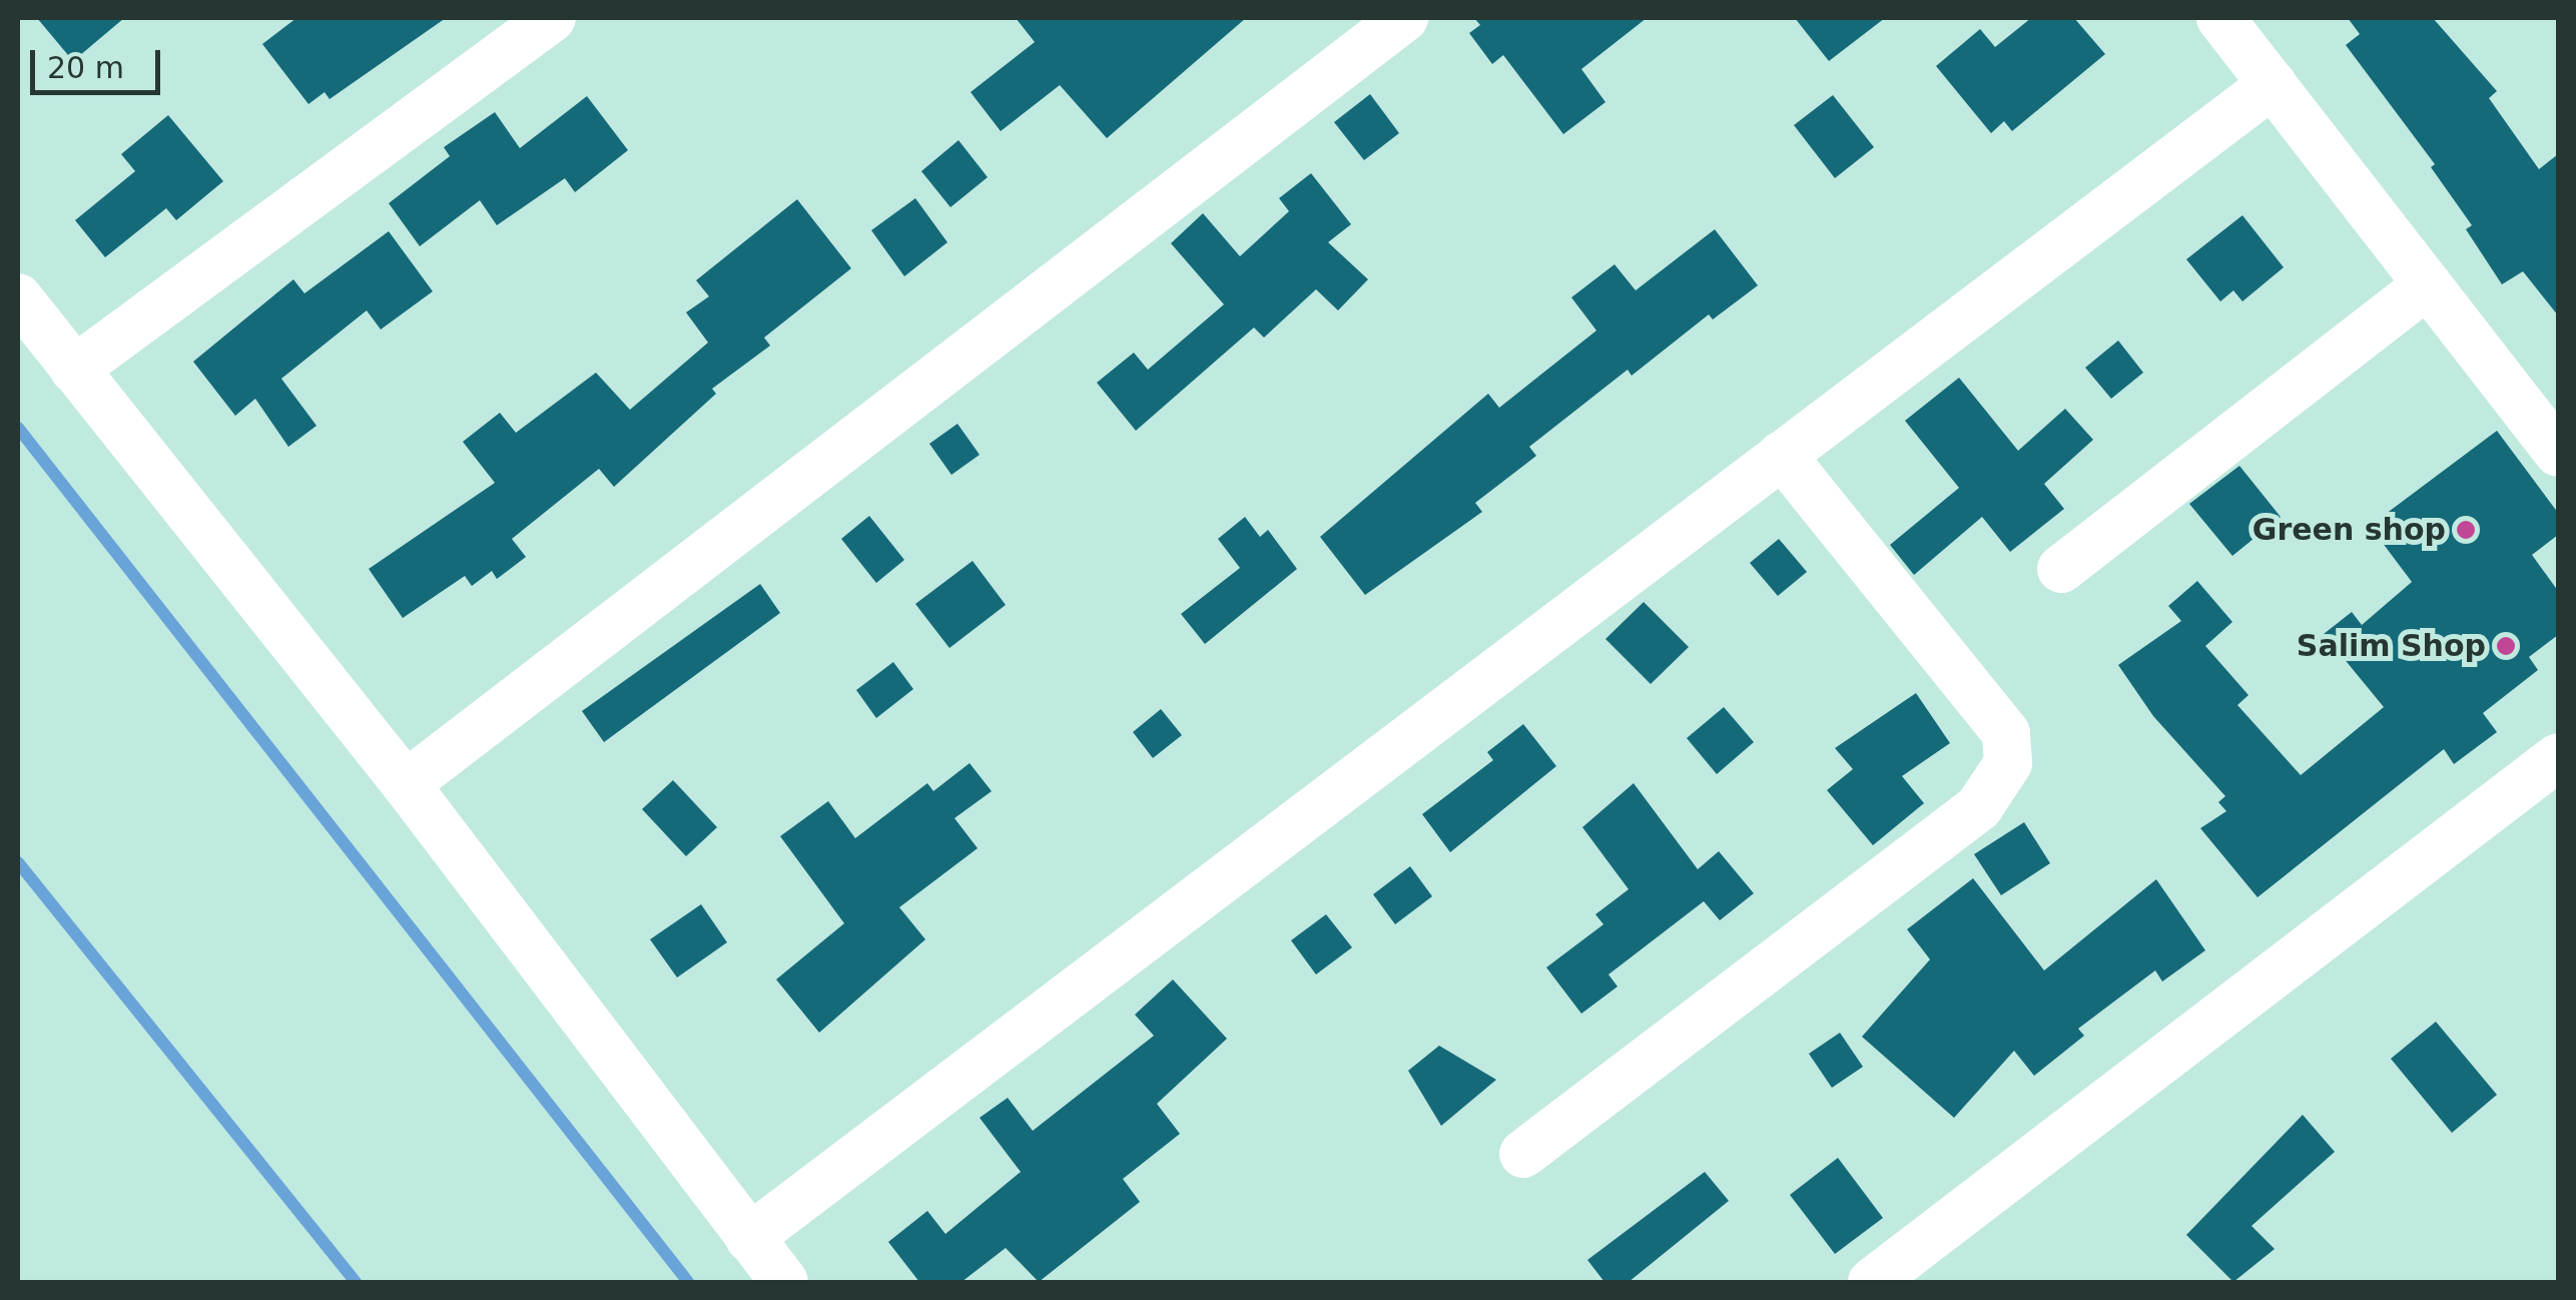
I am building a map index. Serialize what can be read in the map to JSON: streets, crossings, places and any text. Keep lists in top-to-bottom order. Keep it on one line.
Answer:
{"places":["Green shop","Salim Shop"],"scale_bar":"20 m"}
